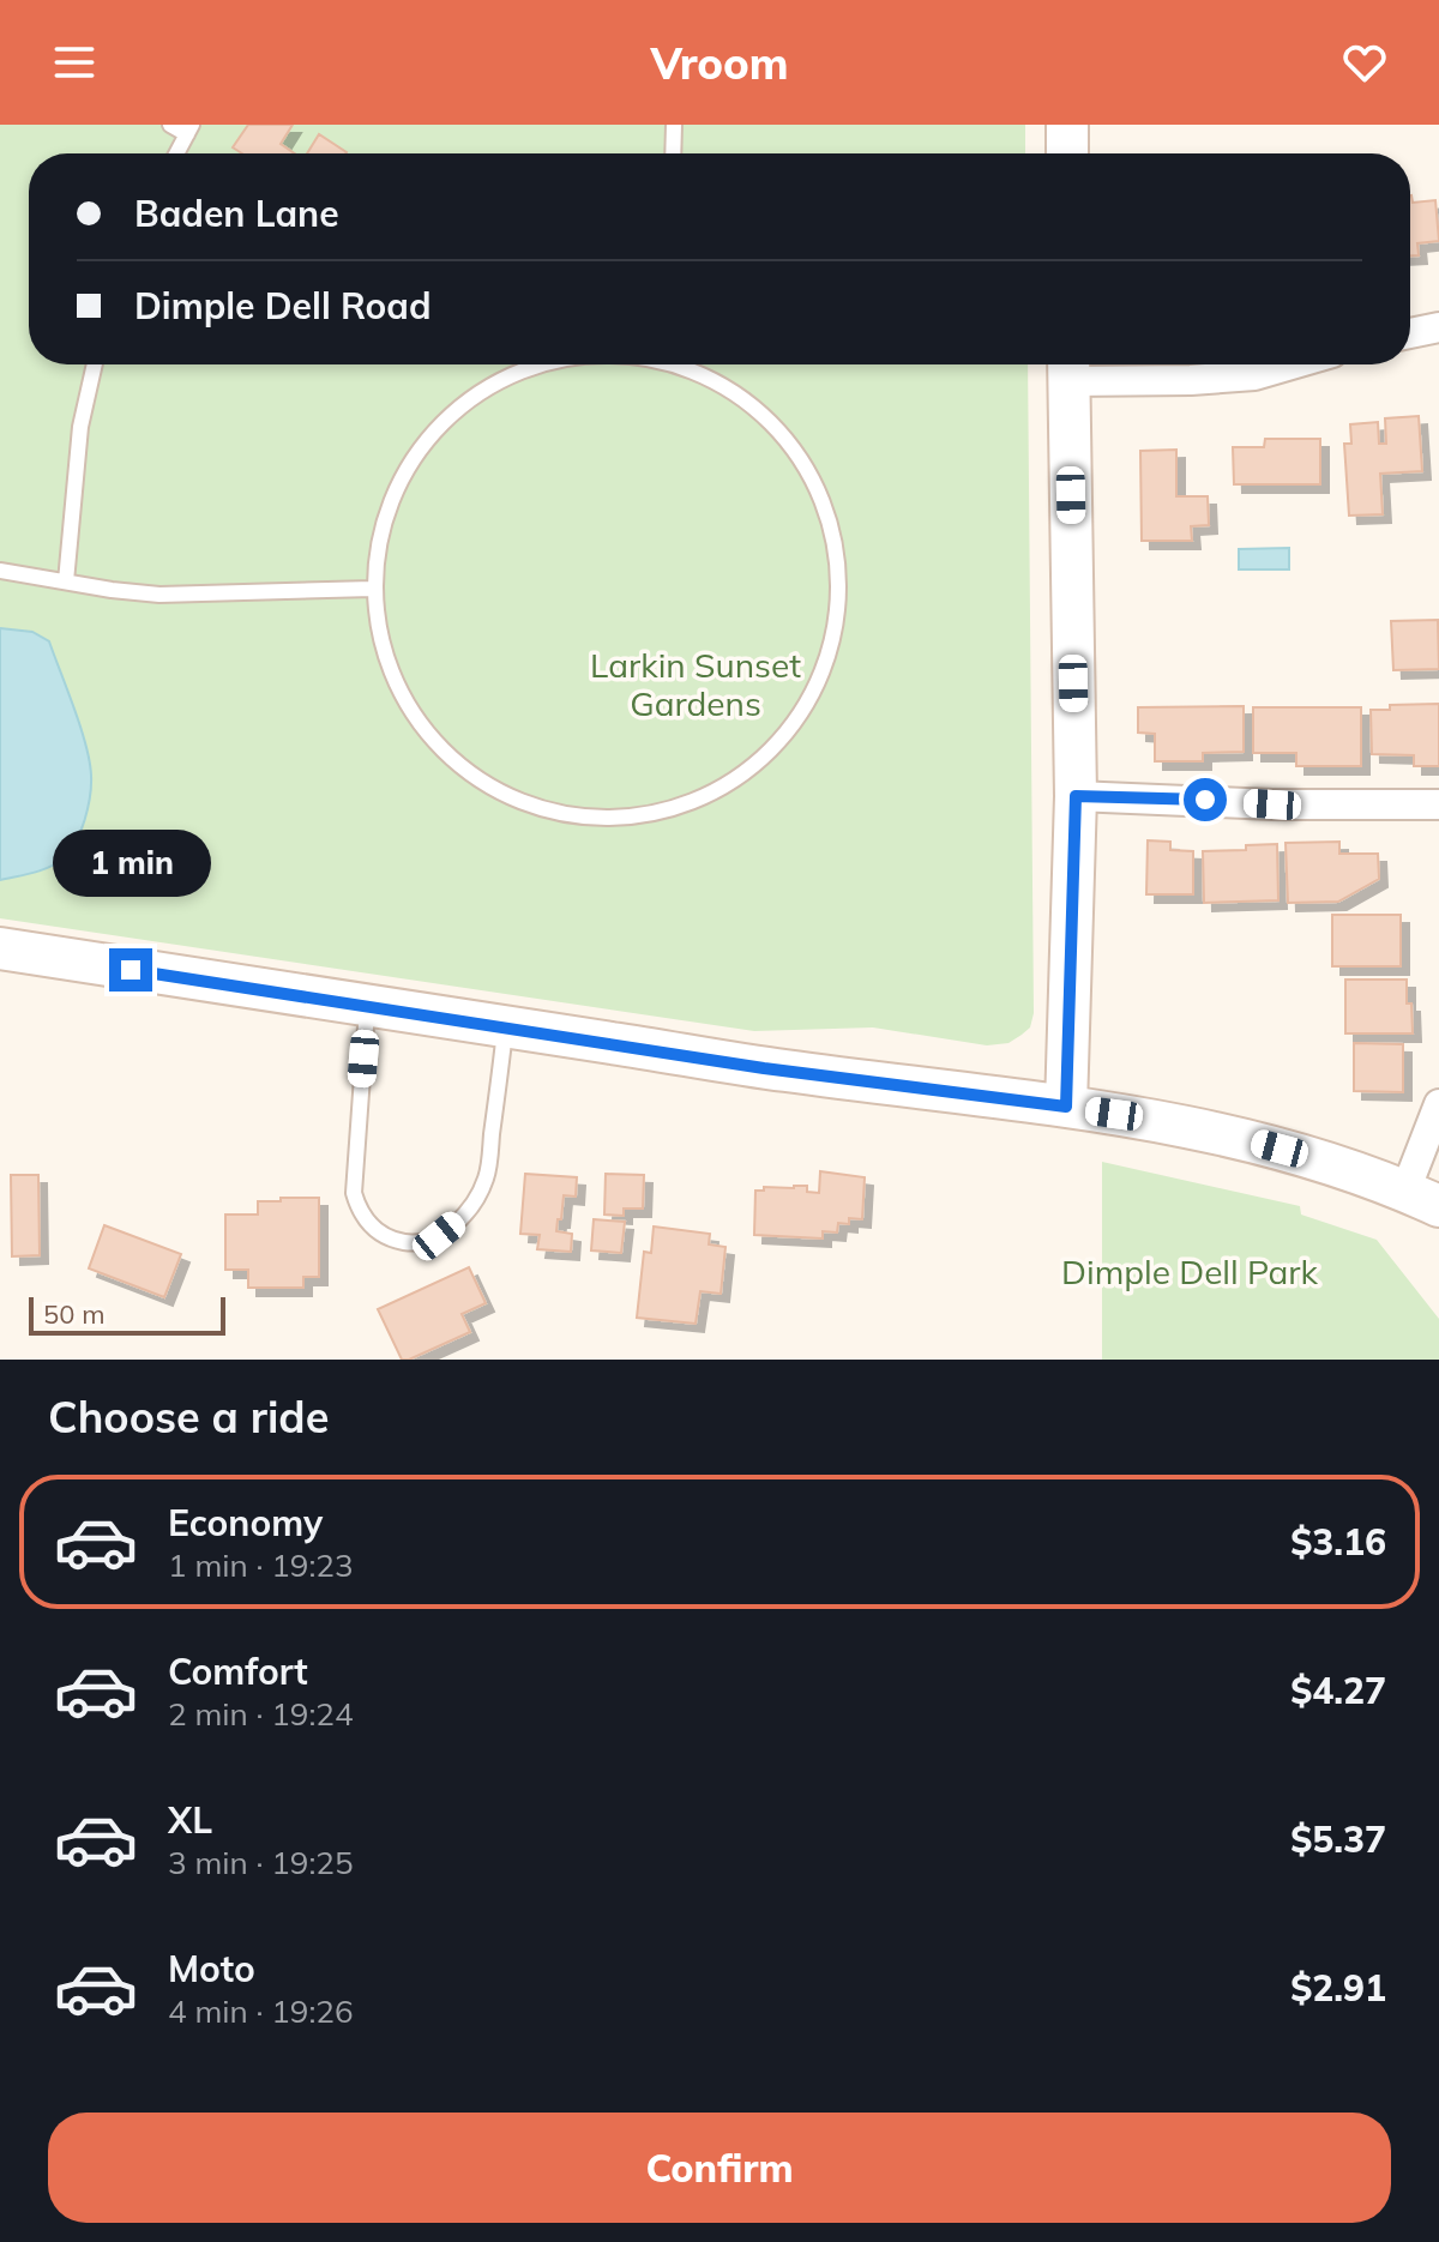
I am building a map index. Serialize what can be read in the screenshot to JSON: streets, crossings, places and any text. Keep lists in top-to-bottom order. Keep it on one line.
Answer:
{"parks":["Larkin Sunset Gardens","Dimple Dell Park"],"scale_bar":"50 m","page":{"header":"Vroom","banner":["Baden Lane","Dimple Dell Road"],"bubble":"1 min","scale":"50 m","heading":"Choose a ride","list":[{"name":"Economy","note":"1 min · 19:23","value":"$3.16"},{"name":"Comfort","note":"2 min · 19:24","value":"$4.27"},{"name":"XL","note":"3 min · 19:25","value":"$5.37"},{"name":"Moto","note":"4 min · 19:26","value":"$2.91"}],"buttons":"Confirm"}}
